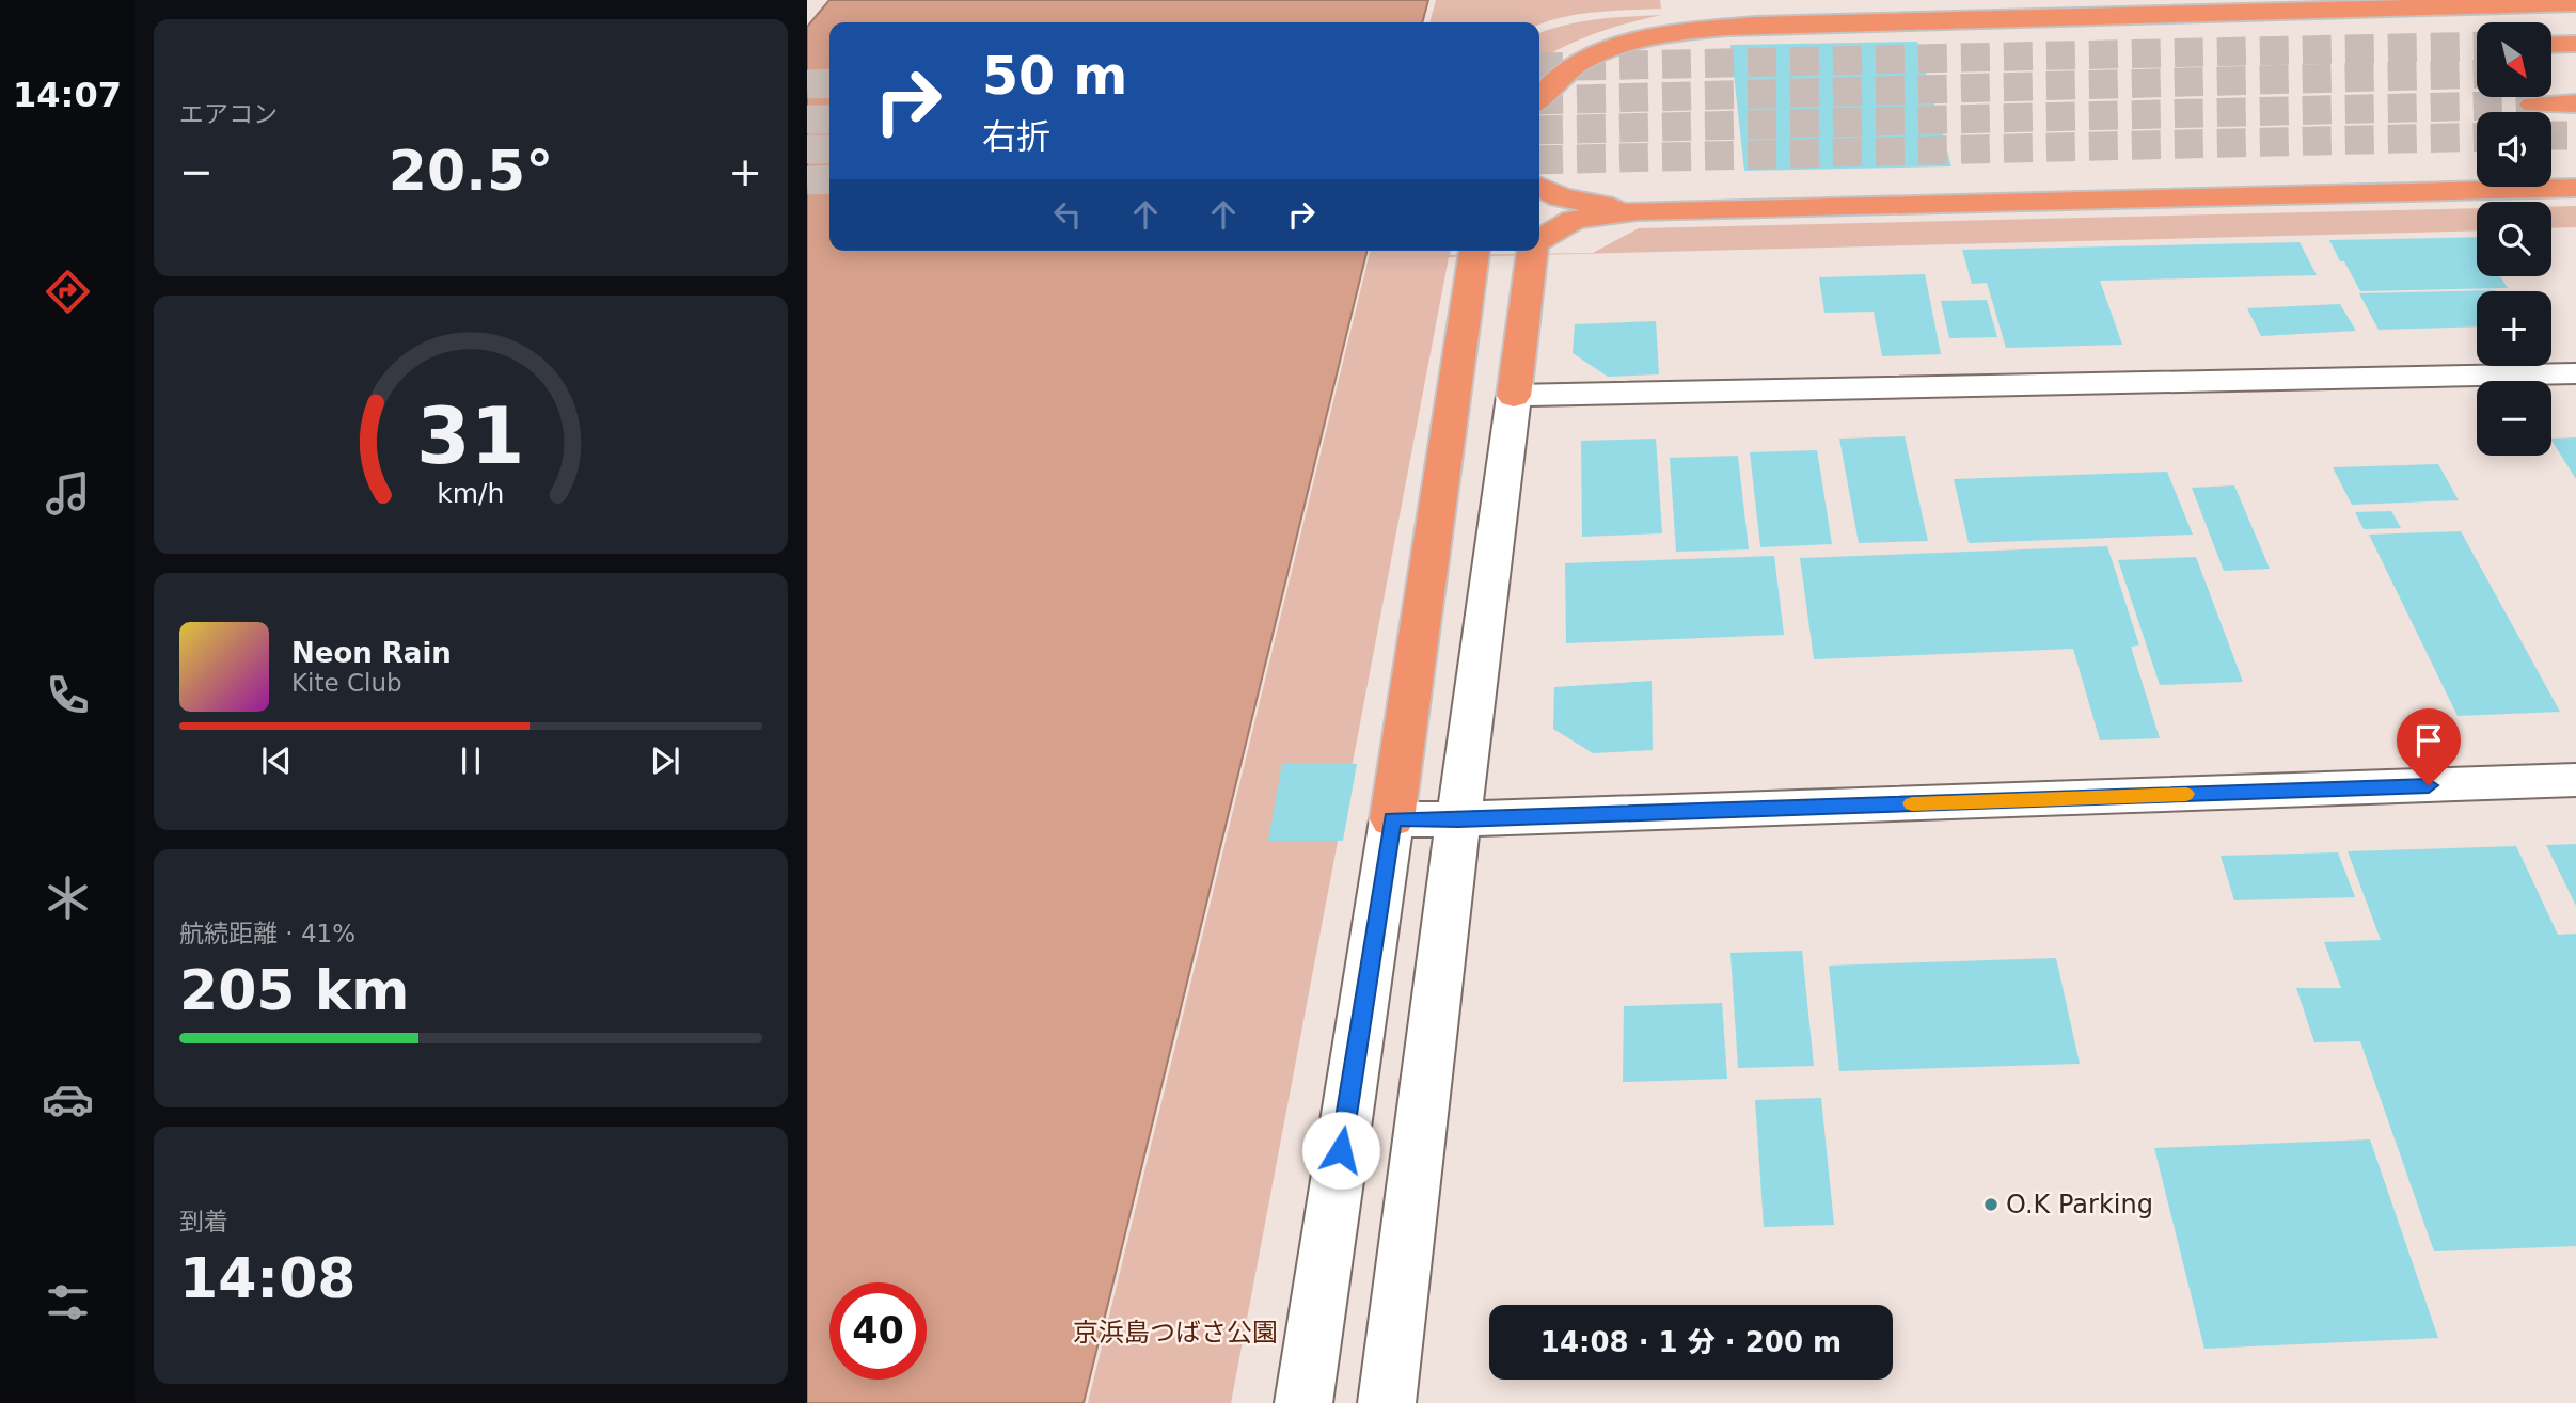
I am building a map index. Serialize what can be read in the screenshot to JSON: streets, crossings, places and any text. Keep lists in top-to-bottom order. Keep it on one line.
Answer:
{"parks":["京浜島つばさ公園"],"places":["O.K Parking"],"north":"bottom right","page":{"tabs":"14:07","tile":["エアコン",["航続距離 · 41%","205 km"],["到着","14:08"]],"map_buttons":["+","−"],"turn":["50 m","右折"],"heat":["−","20.5°","+"],"song":["Neon Rain","Kite Club"],"limit":"40","trip":"14:08 · 1 分 · 200 m","gauge":["31","km/h"]}}
